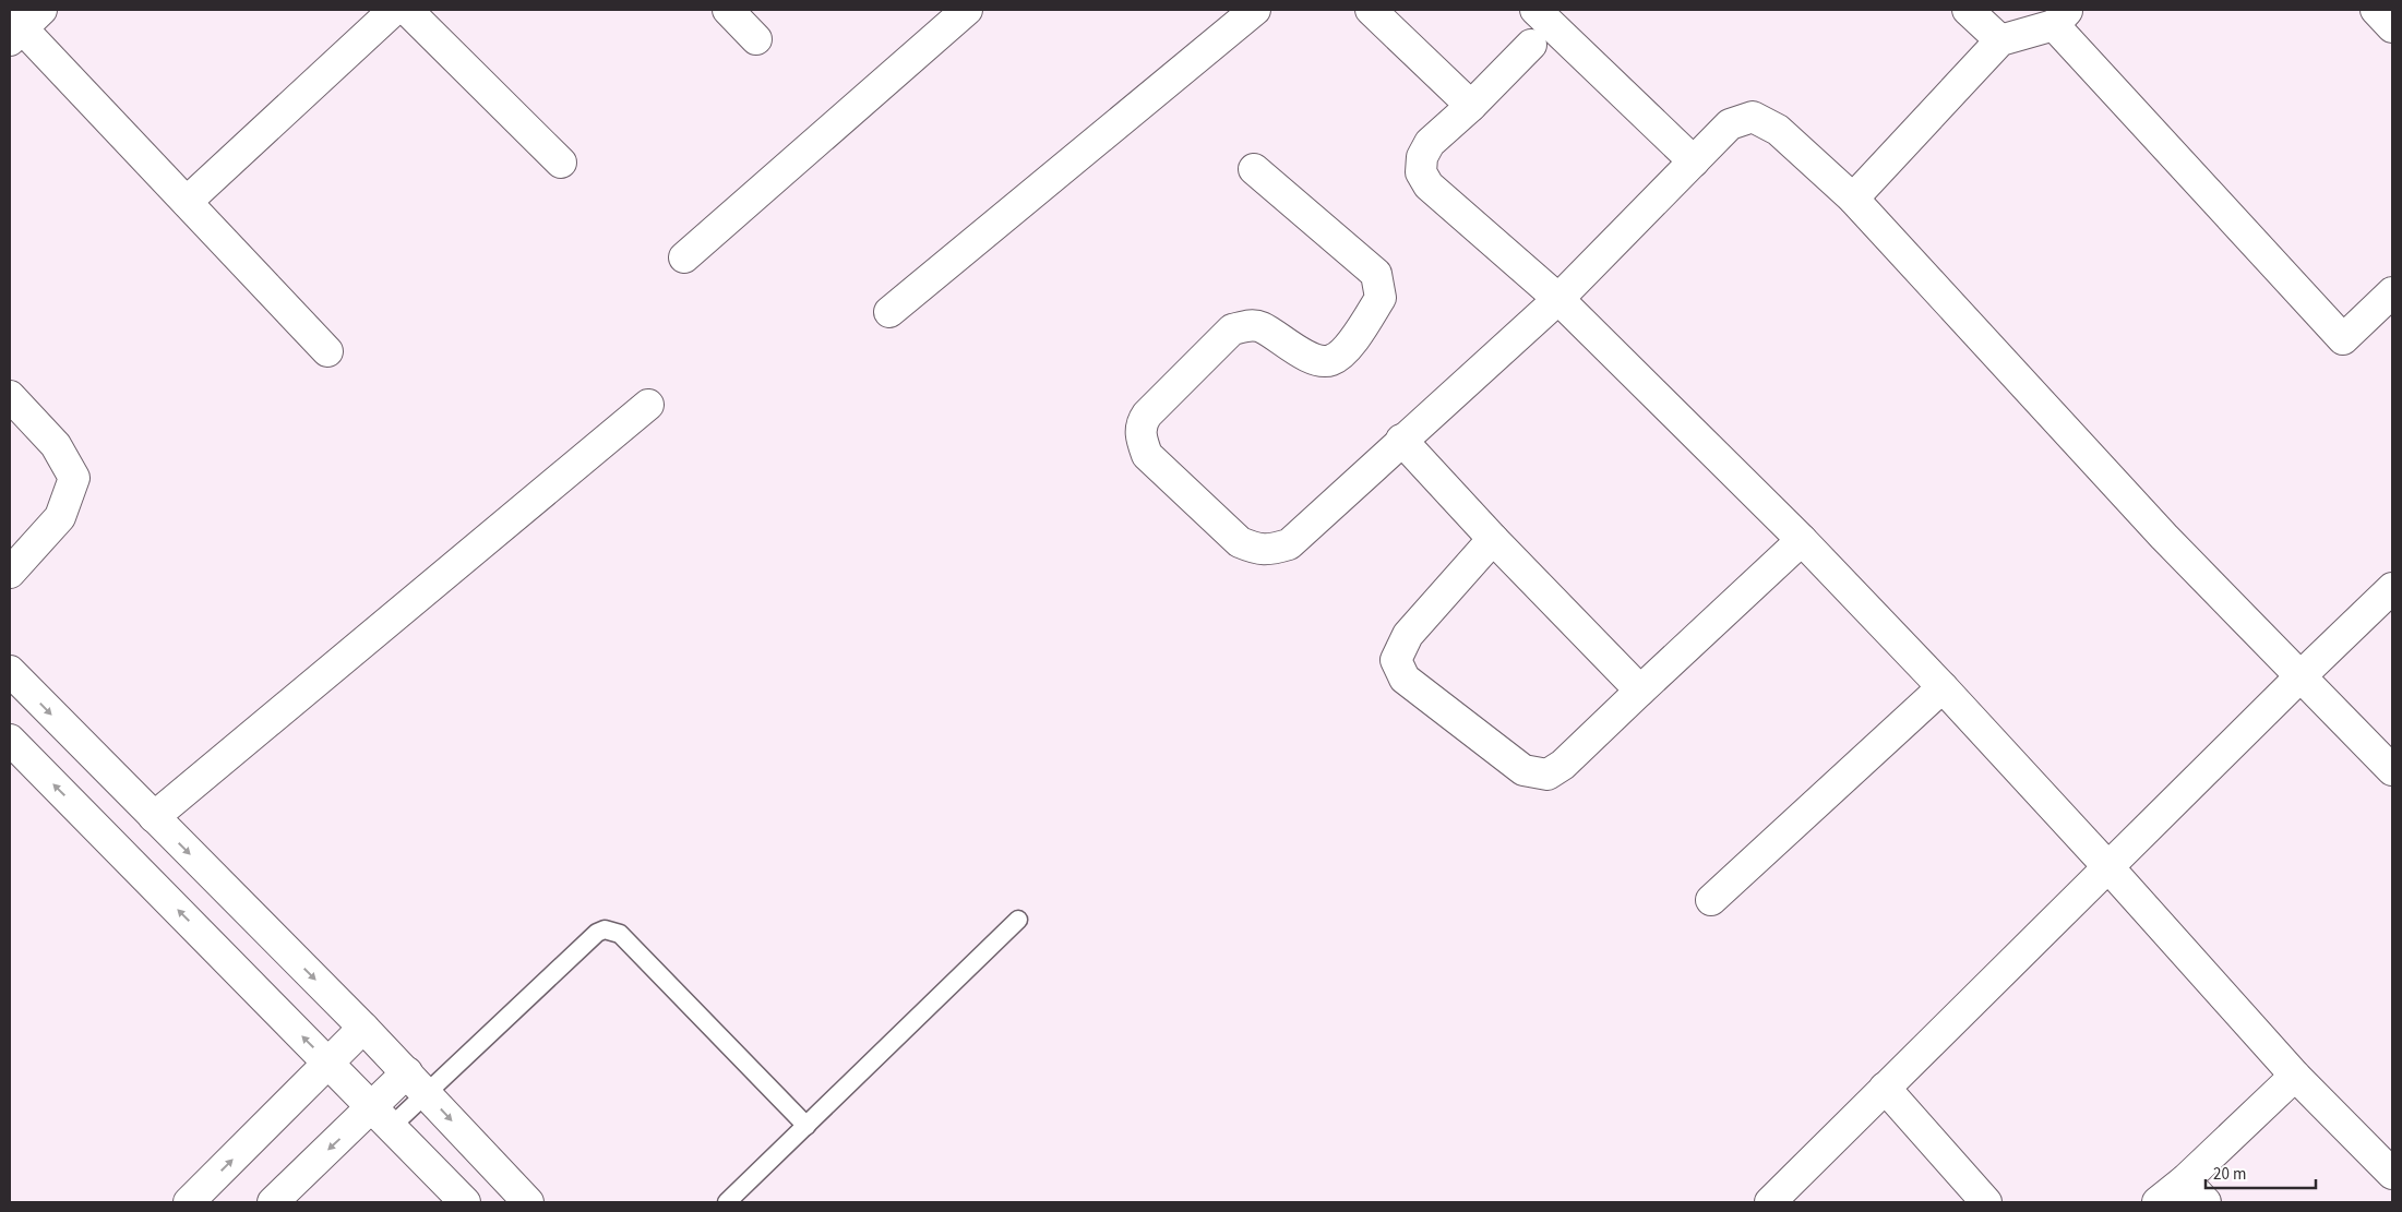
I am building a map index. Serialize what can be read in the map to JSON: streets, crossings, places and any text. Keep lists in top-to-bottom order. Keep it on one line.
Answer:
{"scale_bar":"20 m"}
